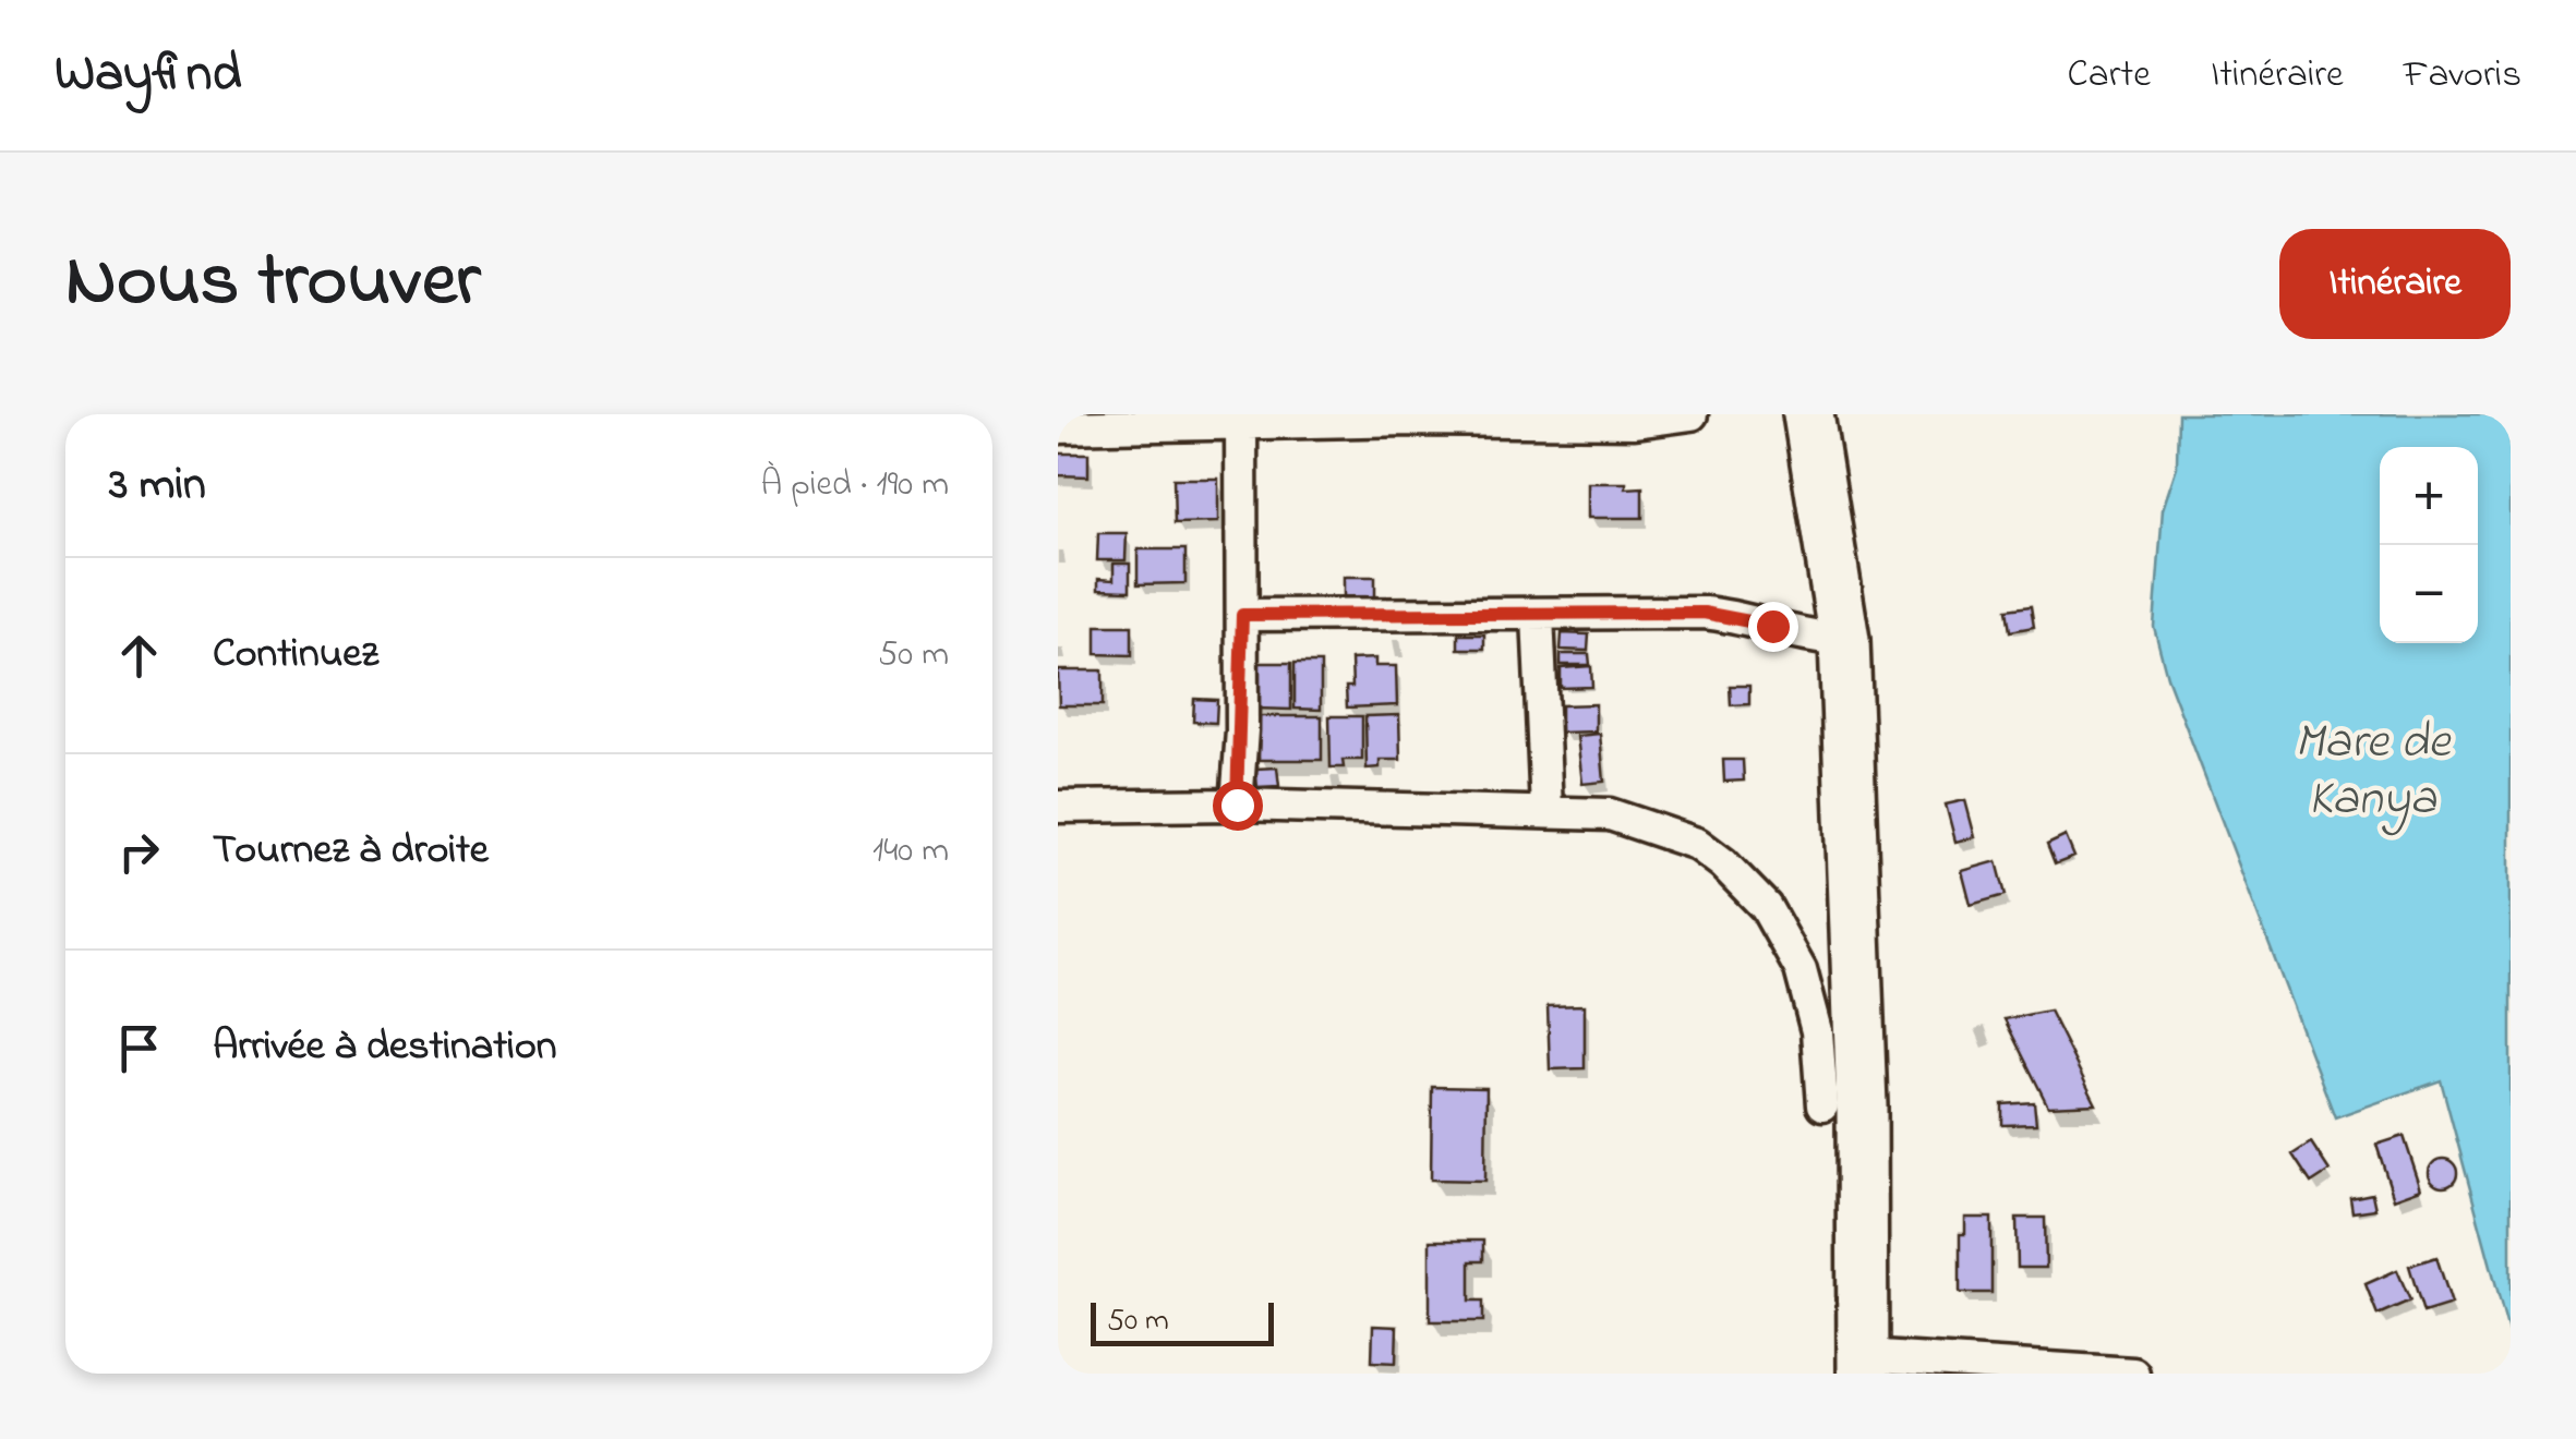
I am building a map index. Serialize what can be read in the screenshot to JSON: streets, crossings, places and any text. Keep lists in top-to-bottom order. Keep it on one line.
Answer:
{"water":["Mare de Kanya"],"scale_bar":"50 m","page":{"header":"Wayfind","nav":["Carte","Itinéraire","Favoris"],"title":"Nous trouver","buttons":"Itinéraire","heading":["3 min","À pied · 190 m"],"map_buttons":["+","−"],"list":[["Continuez","50 m"],["Tournez à droite","140 m"],"Arrivée à destination"],"scale":"50 m"}}
